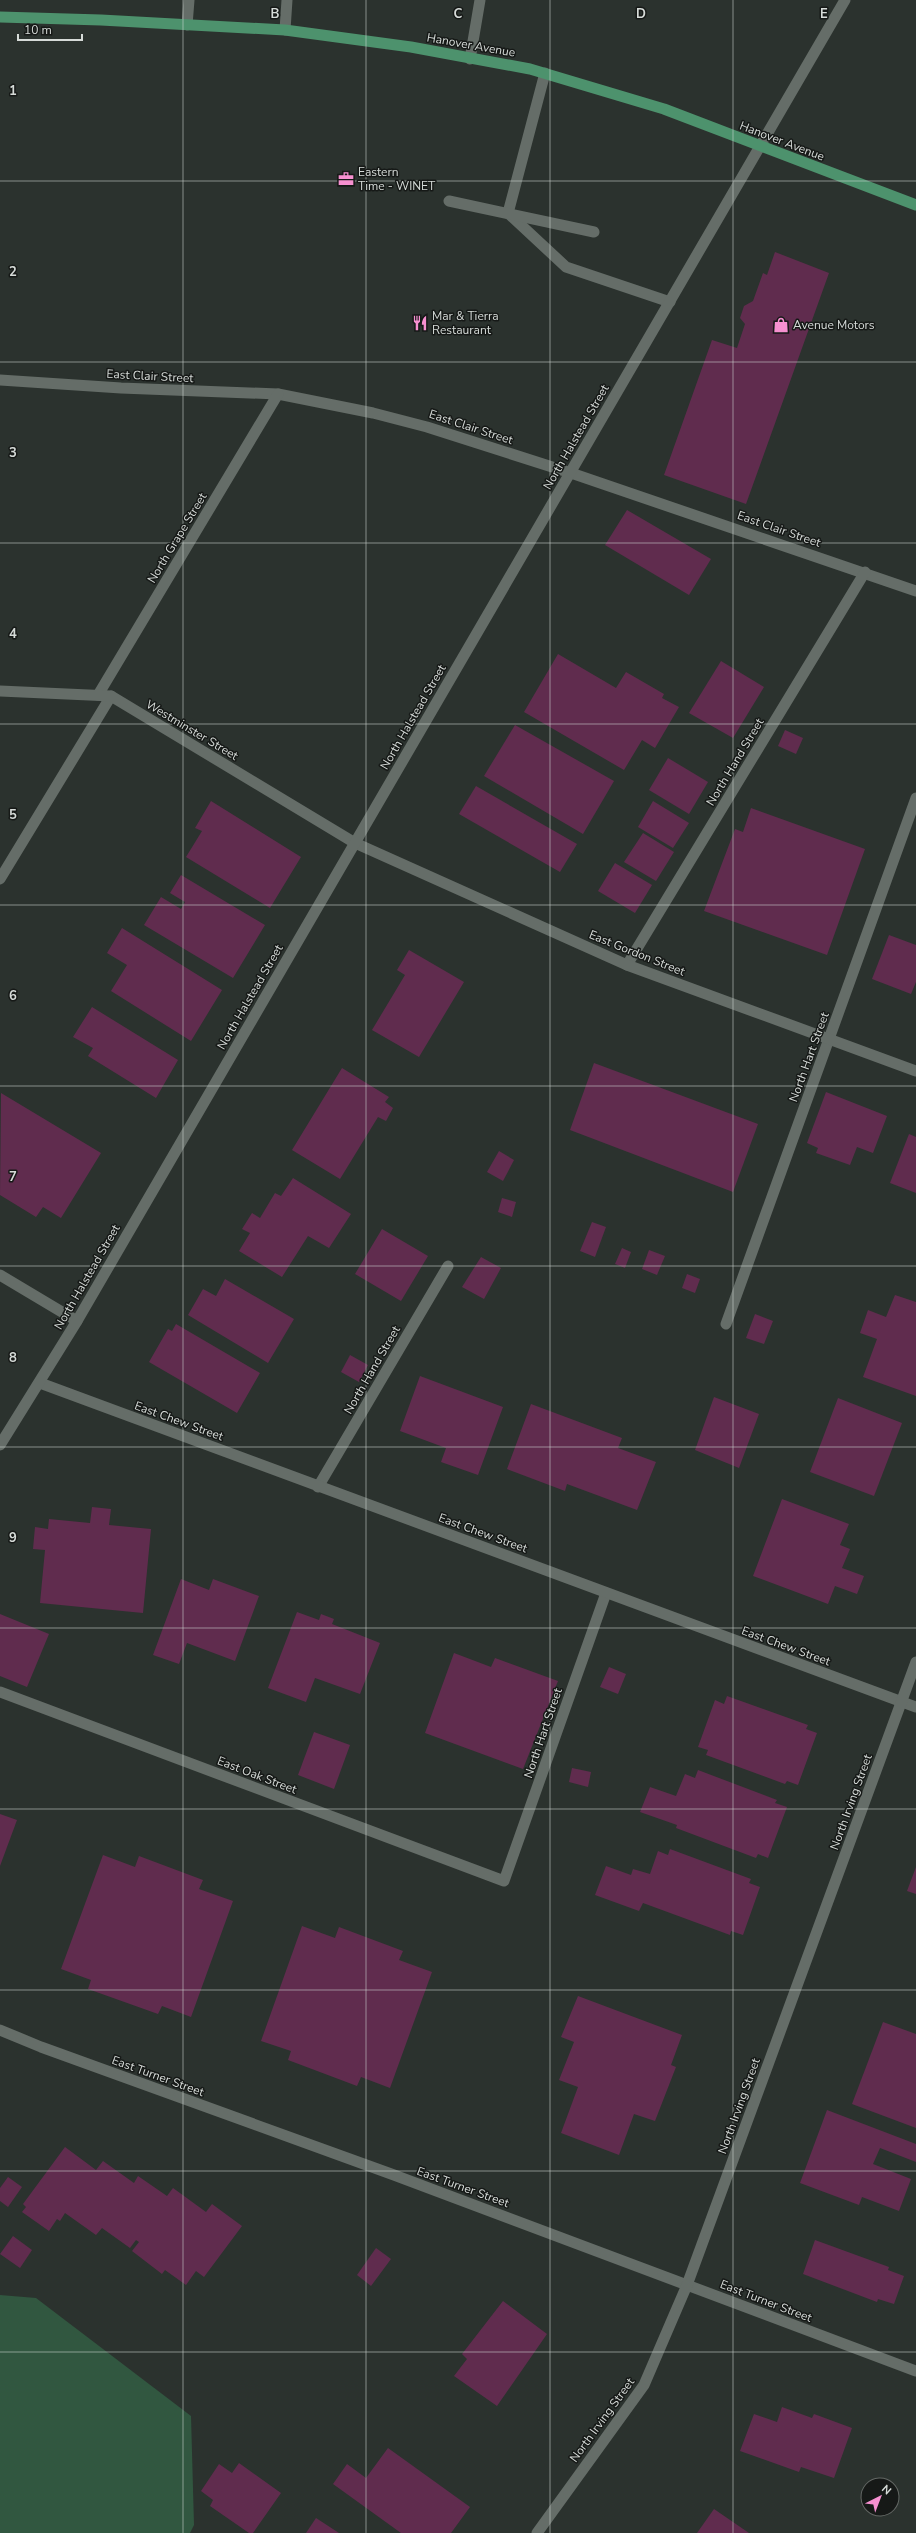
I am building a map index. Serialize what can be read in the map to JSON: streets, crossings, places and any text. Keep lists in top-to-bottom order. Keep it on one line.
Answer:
{"streets":{"main road":["Hanover Avenue"],"street":["East Clair Street","North Halstead Street","North Grape Street","Westminster Street","North Hand Street","East Gordon Street","North Hart Street","East Chew Street","East Oak Street","North Irving Street","East Turner Street"]},"crossings":[["Hanover Avenue","North Halstead Street"],["East Clair Street","North Halstead Street"],["East Clair Street","North Grape Street"],["East Clair Street","North Hand Street"],["North Halstead Street","Westminster Street"],["North Halstead Street","East Gordon Street"],["North Halstead Street","East Chew Street"],["North Grape Street","Westminster Street"],["Westminster Street","East Gordon Street"],["North Hand Street","East Gordon Street"],["North Hand Street","East Chew Street"],["East Gordon Street","North Hart Street"],["North Hart Street","East Chew Street"],["North Hart Street","East Oak Street"],["East Chew Street","North Irving Street"],["North Irving Street","East Turner Street"]],"places":{"office":["Eastern Time - WINET"],"restaurant":["Mar & Tierra Restaurant"],"shop":["Avenue Motors"]},"scale_bar":"10 m","north":"top right","grid":{"columns":["B","C","D","E"],"rows":["1","2","3","4","5","6","7","8","9"]}}
